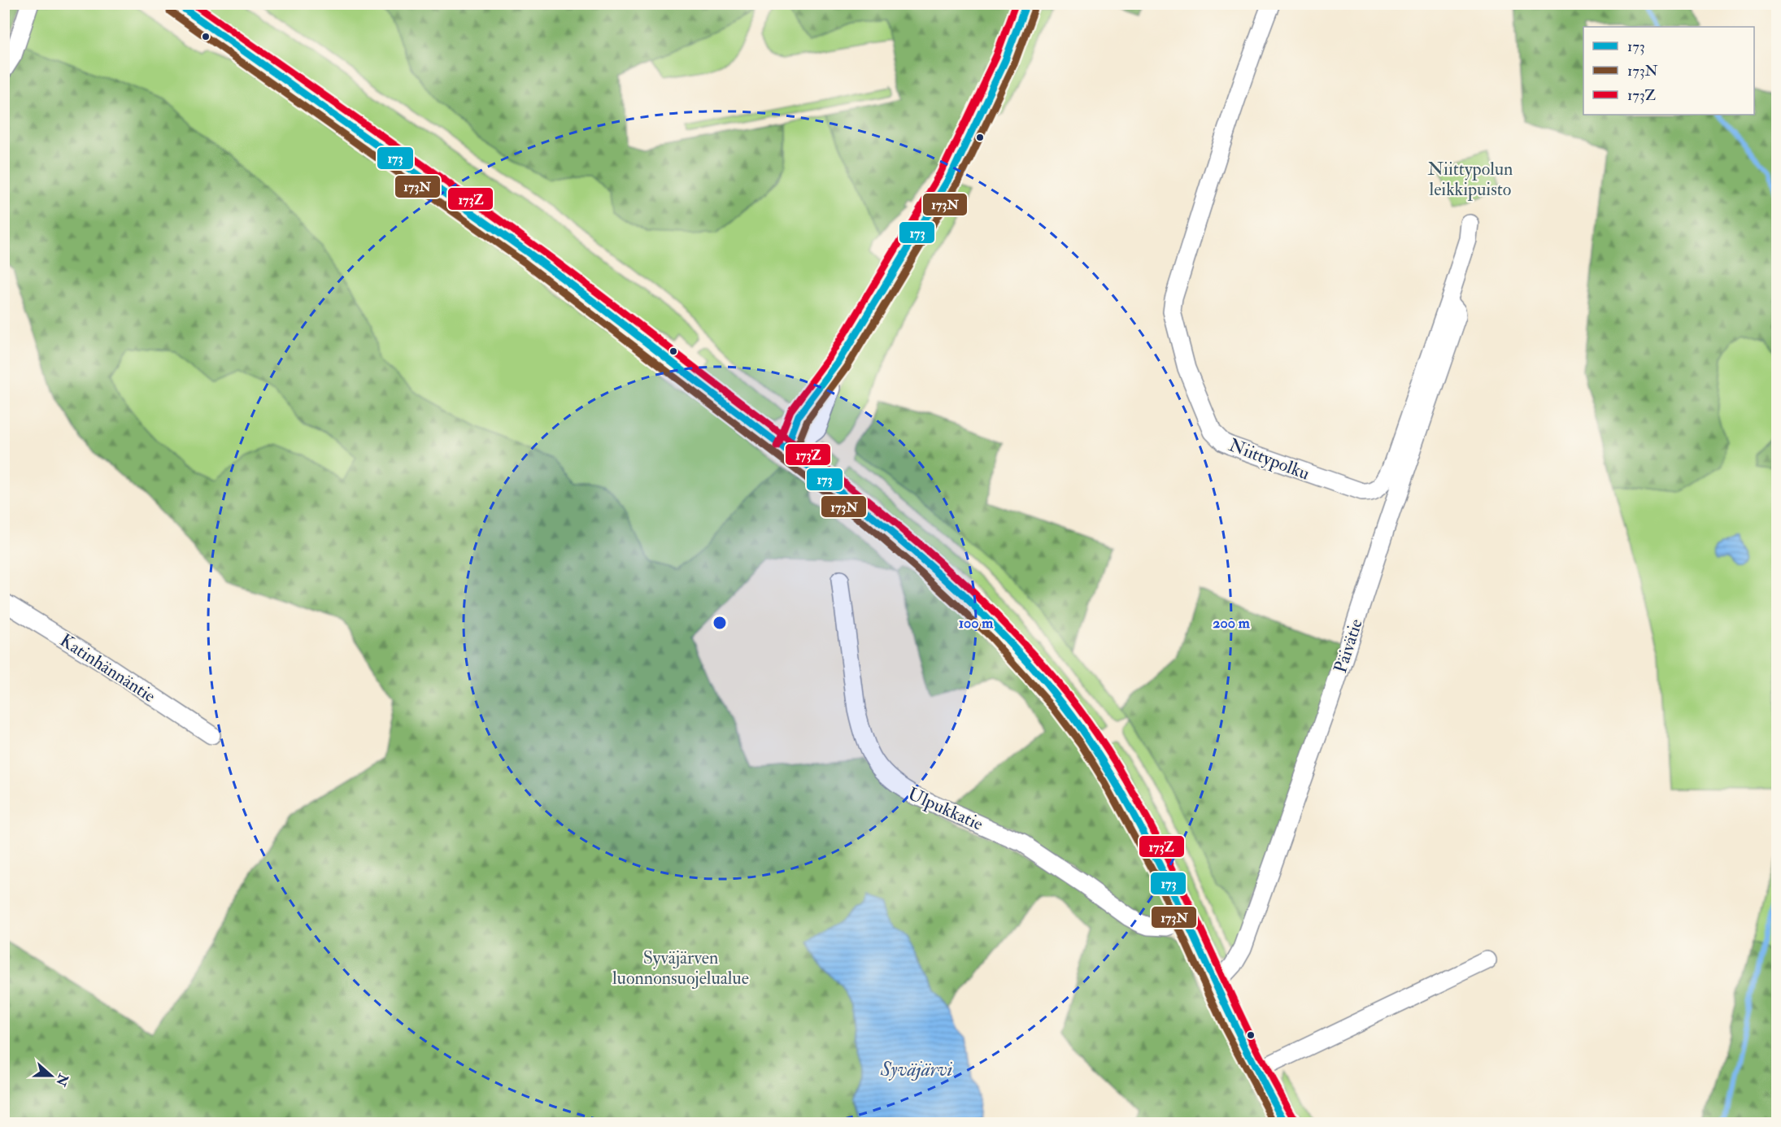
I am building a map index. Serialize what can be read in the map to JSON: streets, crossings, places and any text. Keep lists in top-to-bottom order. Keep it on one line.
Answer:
{"streets":{"street":["Niittypolku","Päivätie","Katinhännäntie","Ulpukkatie"]},"crossings":[["Niittypolku","Päivätie"]],"water":["Syväjärvi"],"parks":["Niittypolun leikkipuisto","Syväjärven luonnonsuojelualue"],"lines":["transit line 173","transit line 173Z","transit line 173N"],"legend":["173","173N","173Z"],"north":"right","rings":["100 m","200 m"]}
